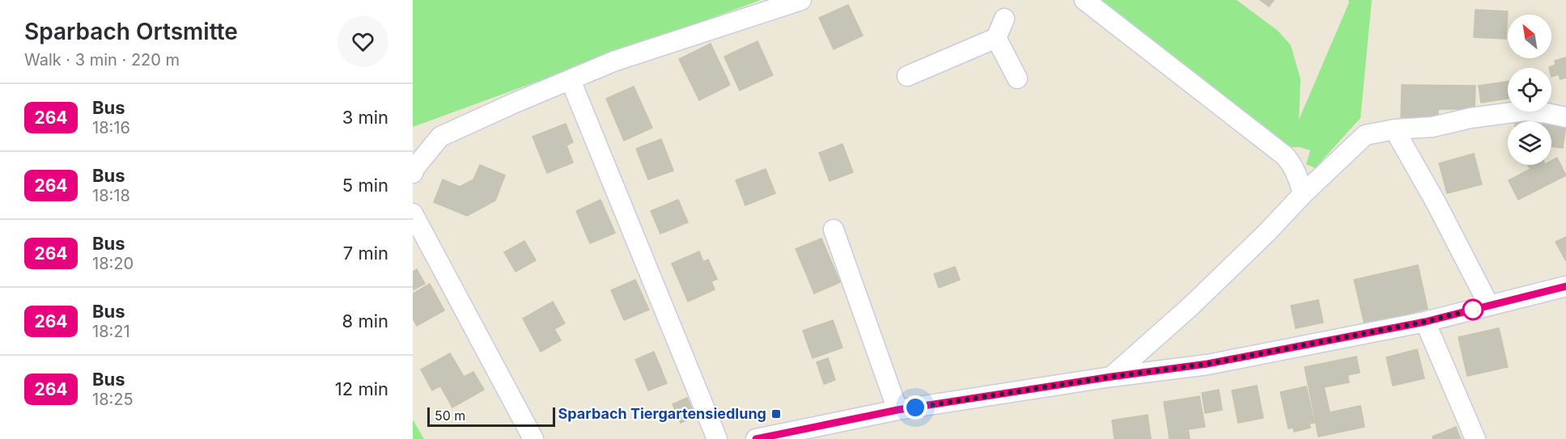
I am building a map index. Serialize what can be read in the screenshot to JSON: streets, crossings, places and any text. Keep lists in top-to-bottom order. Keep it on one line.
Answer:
{"places":{"transit":["Sparbach Tiergartensiedlung"]},"lines":["bus line 264"],"scale_bar":"50 m","north":"top left","page":{"heading":["Sparbach Ortsmitte","Walk · 3 min · 220 m"],"list":[{"mark":"264","name":"Bus","note":"18:16","value":"3 min"},{"mark":"264","name":"Bus","note":"18:18","value":"5 min"},{"mark":"264","name":"Bus","note":"18:20","value":"7 min"},{"mark":"264","name":"Bus","note":"18:21","value":"8 min"},{"mark":"264","name":"Bus","note":"18:25","value":"12 min"}],"scale":"50 m"}}
